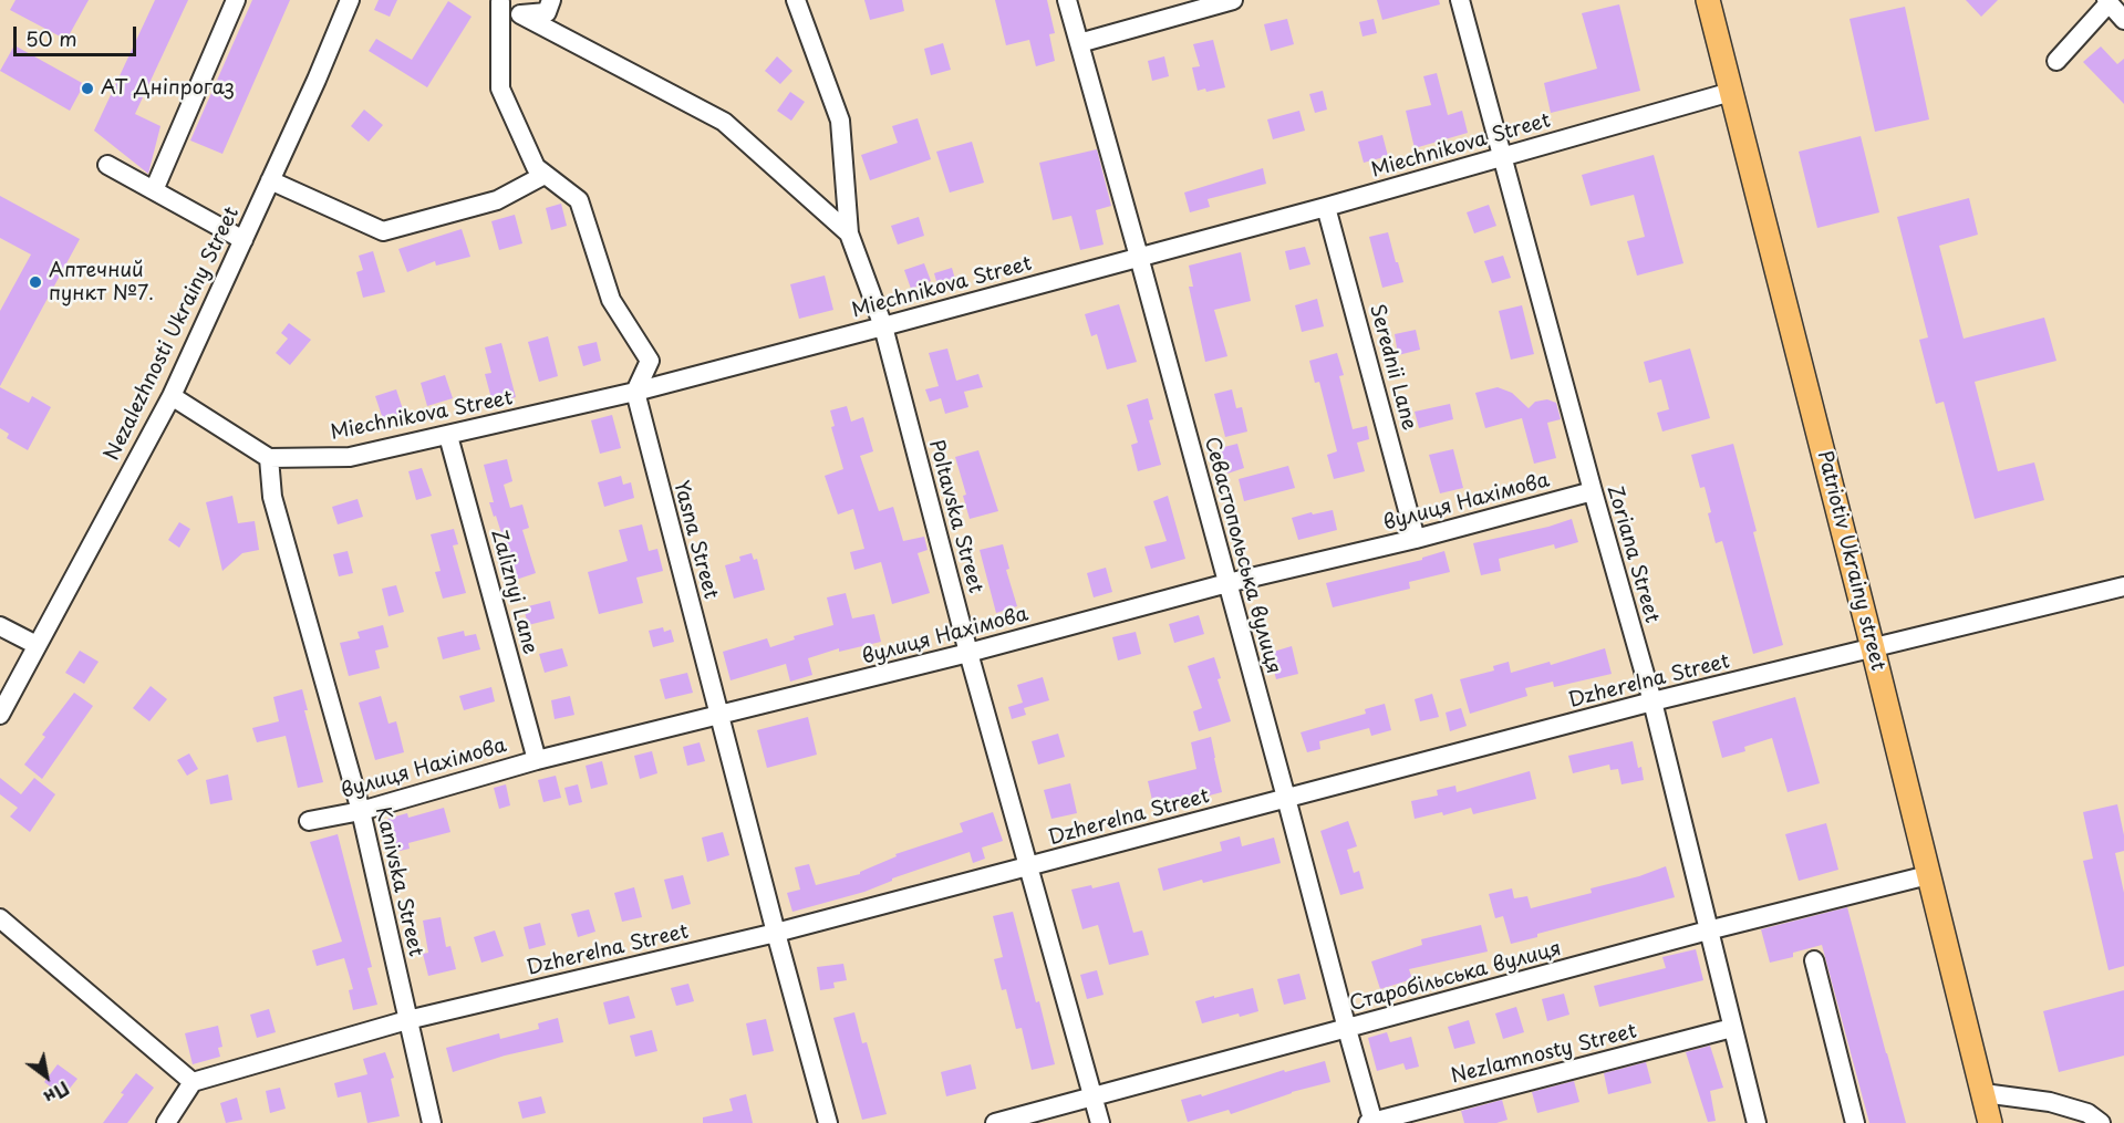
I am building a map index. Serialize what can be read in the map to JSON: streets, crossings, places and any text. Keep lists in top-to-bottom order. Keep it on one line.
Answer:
{"streets":{"main road":["Patriotiv Ukrainy street"],"street":["Miechnikova Street","Nezalezhnosti Ukrainy Street","Serednii Lane","вулиця Нахімова","Poltavska Street","Yasna Street","Zoriana Street","Севастопольська вулиця","Zaliznyi Lane","Dzherelna Street","Kanivska Street","Старобільська вулиця","Nezlamnosty Street"]},"crossings":[["Miechnikova Street","Serednii Lane"],["Miechnikova Street","Poltavska Street"],["Miechnikova Street","Yasna Street"],["Miechnikova Street","Zoriana Street"],["Miechnikova Street","Севастопольська вулиця"],["Miechnikova Street","Patriotiv Ukrainy street"],["Miechnikova Street","Zaliznyi Lane"],["Miechnikova Street","Kanivska Street"],["Serednii Lane","вулиця Нахімова"],["вулиця Нахімова","Poltavska Street"],["вулиця Нахімова","Yasna Street"],["вулиця Нахімова","Zoriana Street"],["вулиця Нахімова","Севастопольська вулиця"],["вулиця Нахімова","Zaliznyi Lane"],["вулиця Нахімова","Kanivska Street"],["Poltavska Street","Dzherelna Street"],["Poltavska Street","Старобільська вулиця"],["Yasna Street","Dzherelna Street"],["Zoriana Street","Dzherelna Street"],["Zoriana Street","Старобільська вулиця"],["Zoriana Street","Nezlamnosty Street"],["Севастопольська вулиця","Dzherelna Street"],["Севастопольська вулиця","Старобільська вулиця"],["Севастопольська вулиця","Nezlamnosty Street"],["Patriotiv Ukrainy street","Dzherelna Street"],["Patriotiv Ukrainy street","Старобільська вулиця"],["Dzherelna Street","Kanivska Street"]],"places":["АТ Дніпрогаз","Аптечний пункт №7."],"scale_bar":"50 m","north":"bottom right"}
